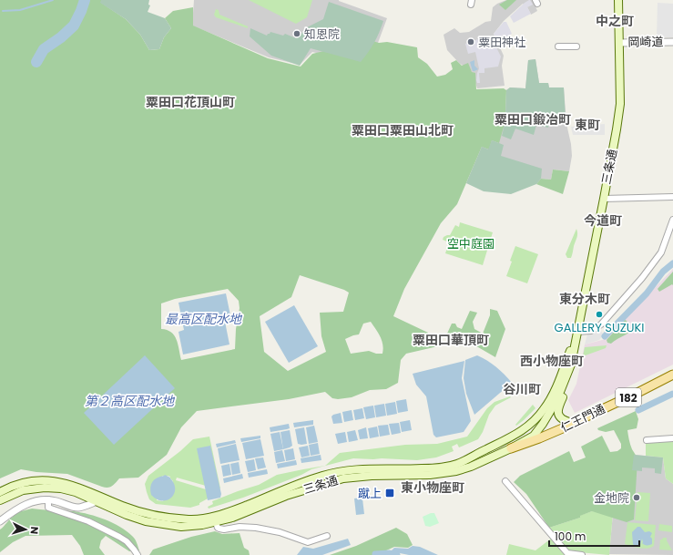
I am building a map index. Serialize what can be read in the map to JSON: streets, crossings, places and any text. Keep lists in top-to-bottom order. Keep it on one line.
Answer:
{"streets":{"main road":["三条通","182","仁王門通"],"street":["岡崎道"]},"crossings":[["岡崎道","三条通"],["三条通","182"],["三条通","仁王門通"],["182","仁王門通"]],"districts":["中之町","粟田口花頂山町","粟田口鍛冶町","東町","粟田口粟田山北町","今道町","東分木町","粟田口華頂町","西小物座町","谷川町","東小物座町"],"water":["最高区配水地","第２高区配水地"],"parks":["空中庭園"],"places":{"other":["知恩院","粟田神社","GALLERY SUZUKI","金地院"],"transit":["蹴上"]},"scale_bar":"100 m","north":"right"}
